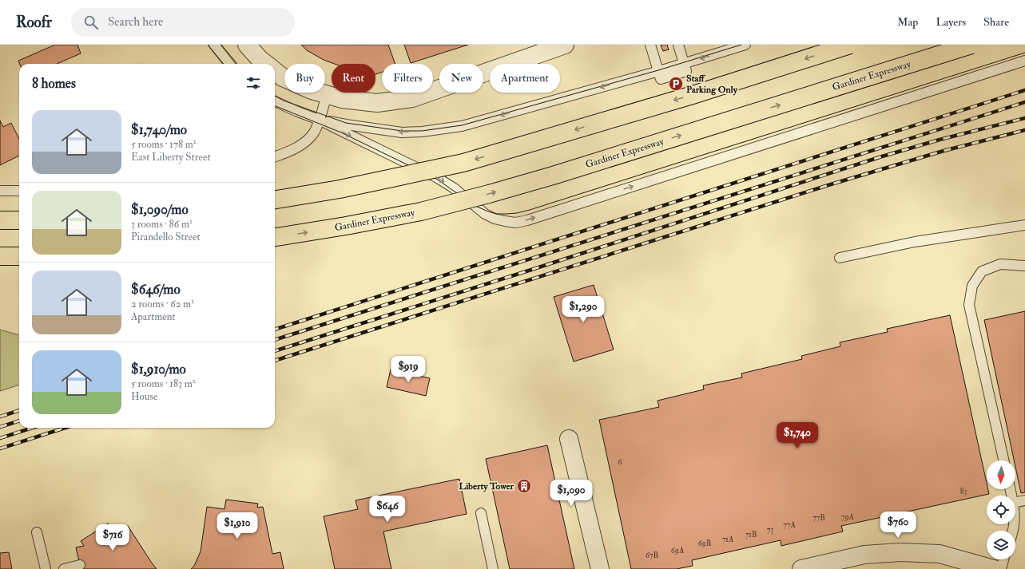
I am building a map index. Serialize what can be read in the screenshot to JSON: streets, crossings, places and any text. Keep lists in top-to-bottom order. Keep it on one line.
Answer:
{"streets":{"highway":["Gardiner Expressway"]},"places":{"parking":["Staff Parking Only"],"building":["Liberty Tower"]},"house_numbers":["6","83","79A","77B","77A","73","71B","71A","69B","69A","67B"],"north":"bottom","page":{"header":"Roofr","search":"Search here","nav":["Map","Layers","Share"],"chip":["Buy","Rent","Filters","New","Apartment"],"heading":"8 homes","list":[{"name":"$1,740/mo","note":"5 rooms · 178 m² · East Liberty Street"},{"name":"$1,090/mo","note":"3 rooms · 86 m² · Pirandello Street"},{"name":"$646/mo","note":"2 rooms · 62 m² · Apartment"},{"name":"$1,910/mo","note":"5 rooms · 183 m² · House"}],"price":["$1,290","$919","$1,740","$1,090","$646","$760","$1,910","$716"]}}
